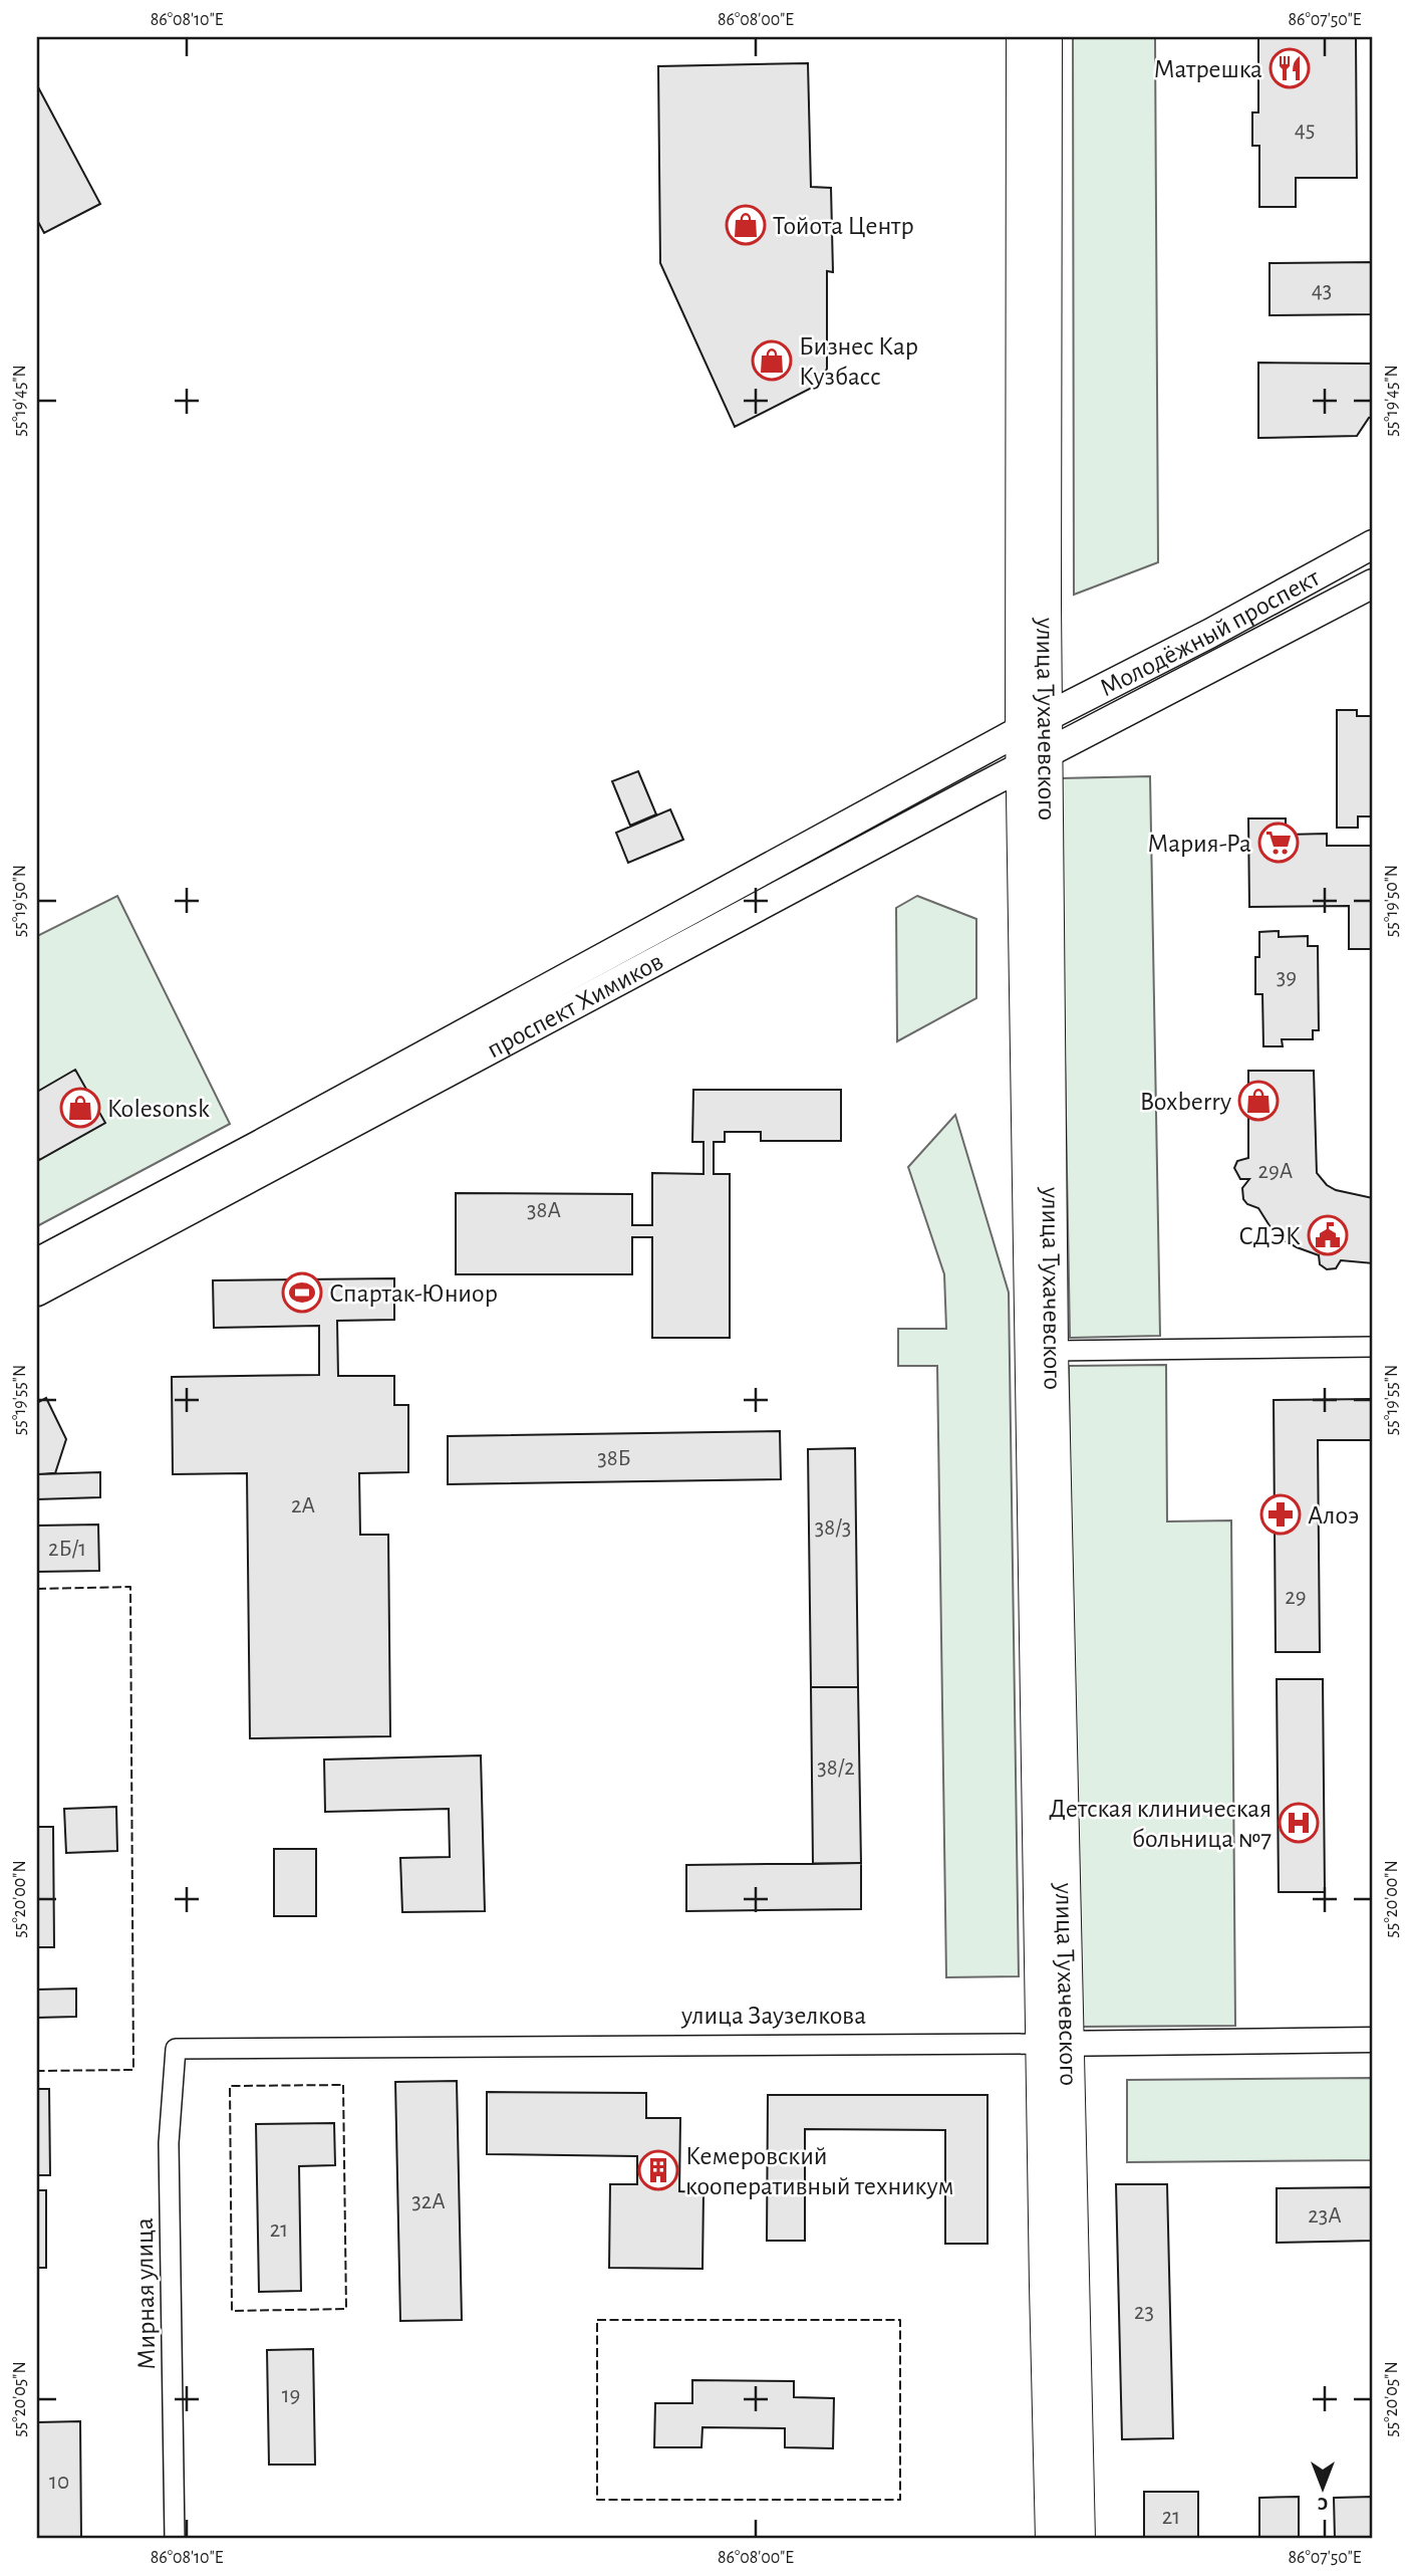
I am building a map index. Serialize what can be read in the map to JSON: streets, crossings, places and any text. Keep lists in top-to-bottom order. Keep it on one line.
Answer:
{"streets":{"main road":["Молодёжный проспект","улица Тухачевского","проспект Химиков"],"street":["улица Заузелкова","Мирная улица"]},"crossings":[["Молодёжный проспект","улица Тухачевского"],["Молодёжный проспект","проспект Химиков"],["улица Тухачевского","проспект Химиков"],["улица Тухачевского","улица Заузелкова"],["улица Заузелкова","Мирная улица"]],"places":{"restaurant":["Матрешка"],"shop":["Тойота Центр","Бизнес Кар Кузбасс","Boxberry","Kolesonsk"],"supermarket":["Мария-Ра"],"public building":["СДЭК"],"sports":["Спартак-Юниор"],"pharmacy":["Алоэ"],"hospital":["Детская клиническая больница №7"],"building":["Кемеровский кооперативный техникум"]},"house_numbers":["45","43","39","29А","38А","38Б","2А","38/3","2Б/1","29","38/2","32А","23А","21","23","19","10","21"],"north":"bottom","coordinates":["86°08'10\"E","86°08'00\"E","86°07'50\"E","55°19'45\"N","55°19'50\"N","55°19'55\"N","55°20'00\"N","55°20'05\"N"]}
